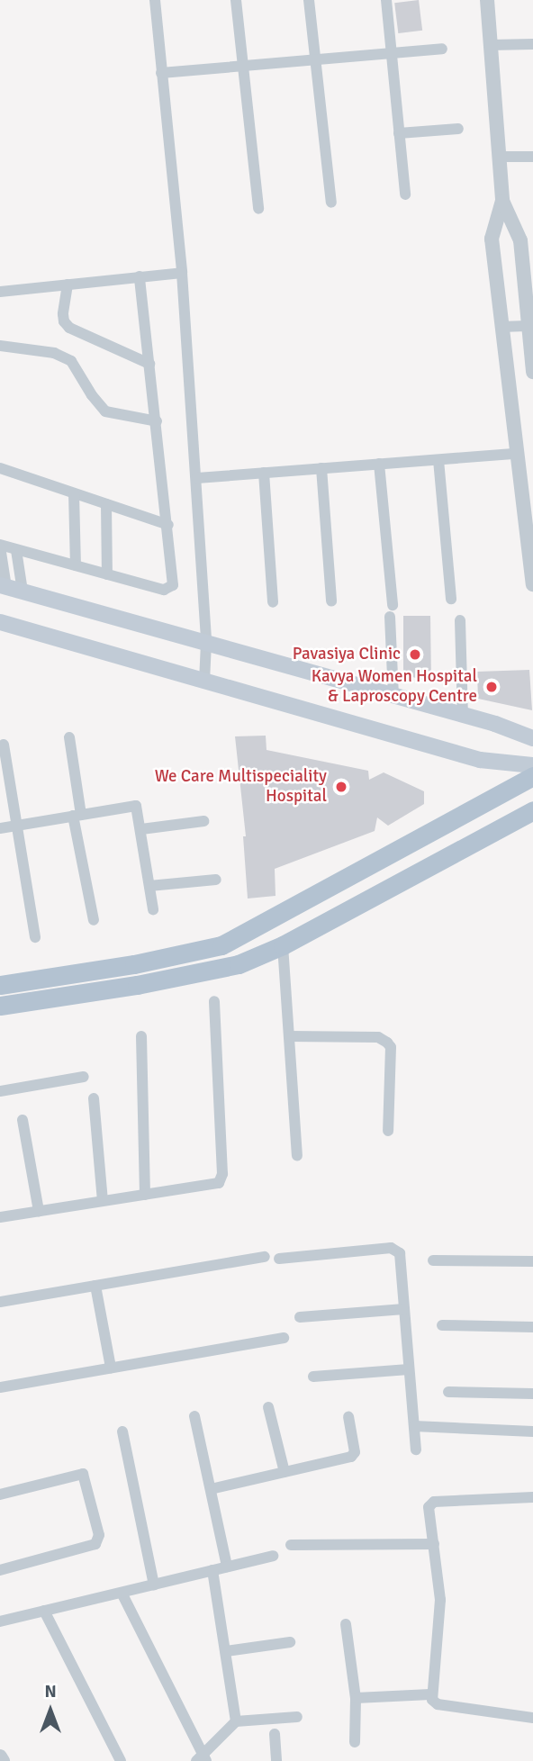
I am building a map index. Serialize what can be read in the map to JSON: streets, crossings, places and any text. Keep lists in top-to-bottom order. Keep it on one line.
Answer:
{"places":["Pavasiya Clinic","Kavya Women Hospital & Laproscopy Centre","We Care Multispeciality Hospital"],"north":"top"}
